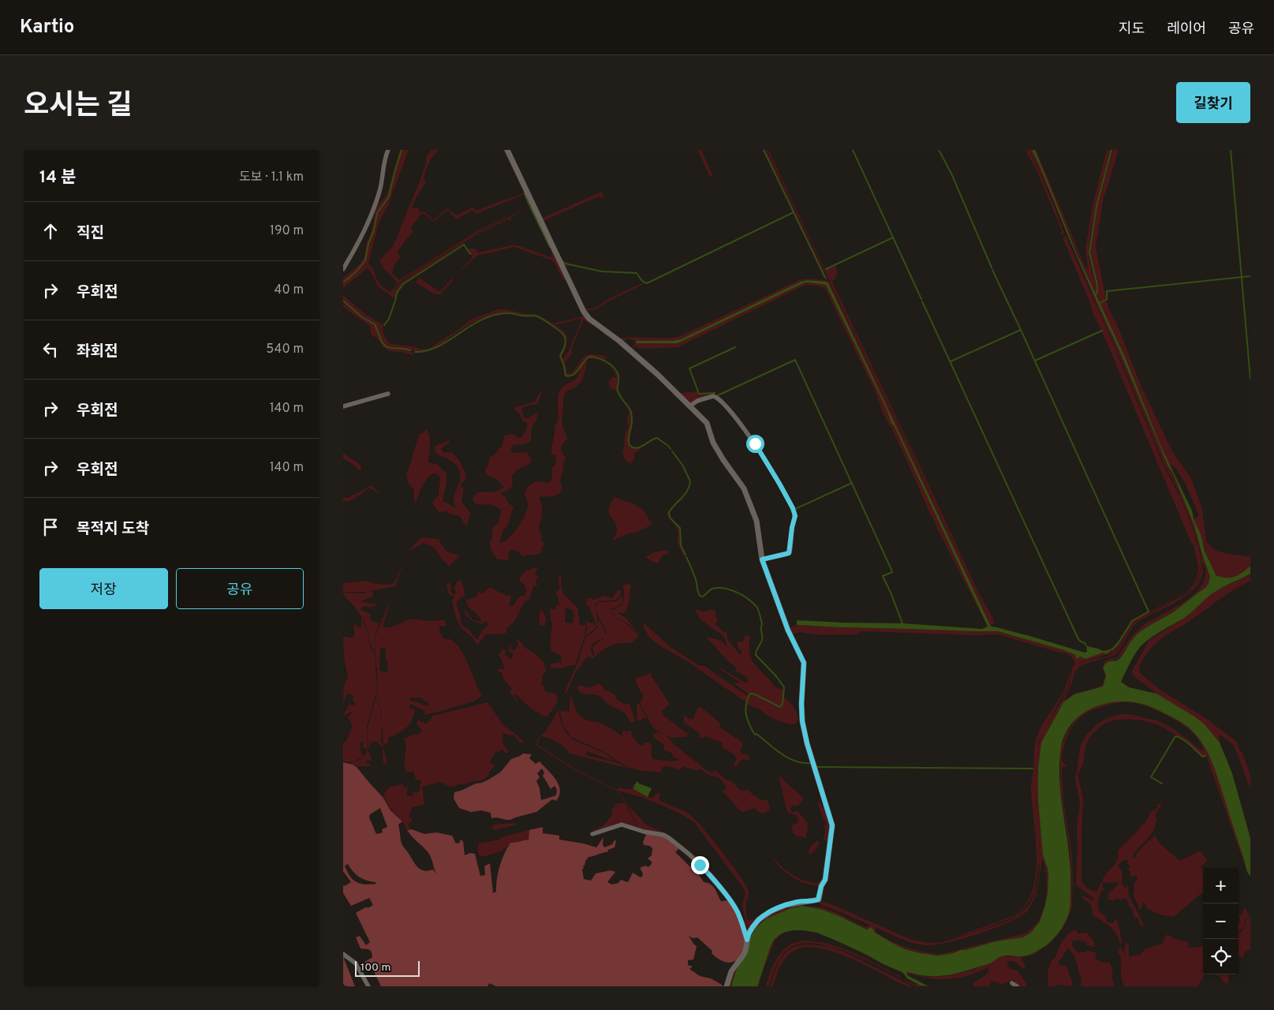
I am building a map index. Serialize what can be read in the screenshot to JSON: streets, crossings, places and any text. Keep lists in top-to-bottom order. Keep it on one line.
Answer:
{"scale_bar":"100 m","page":{"header":"Kartio","nav":["지도","레이어","공유"],"title":"오시는 길","buttons":["길찾기",["저장","공유"]],"heading":["14 분","도보 · 1.1 km"],"list":[["직진","190 m"],["우회전","40 m"],["좌회전","540 m"],["우회전","140 m"],["우회전","140 m"],"목적지 도착"],"map_buttons":["+","−"],"scale":"100 m"}}
